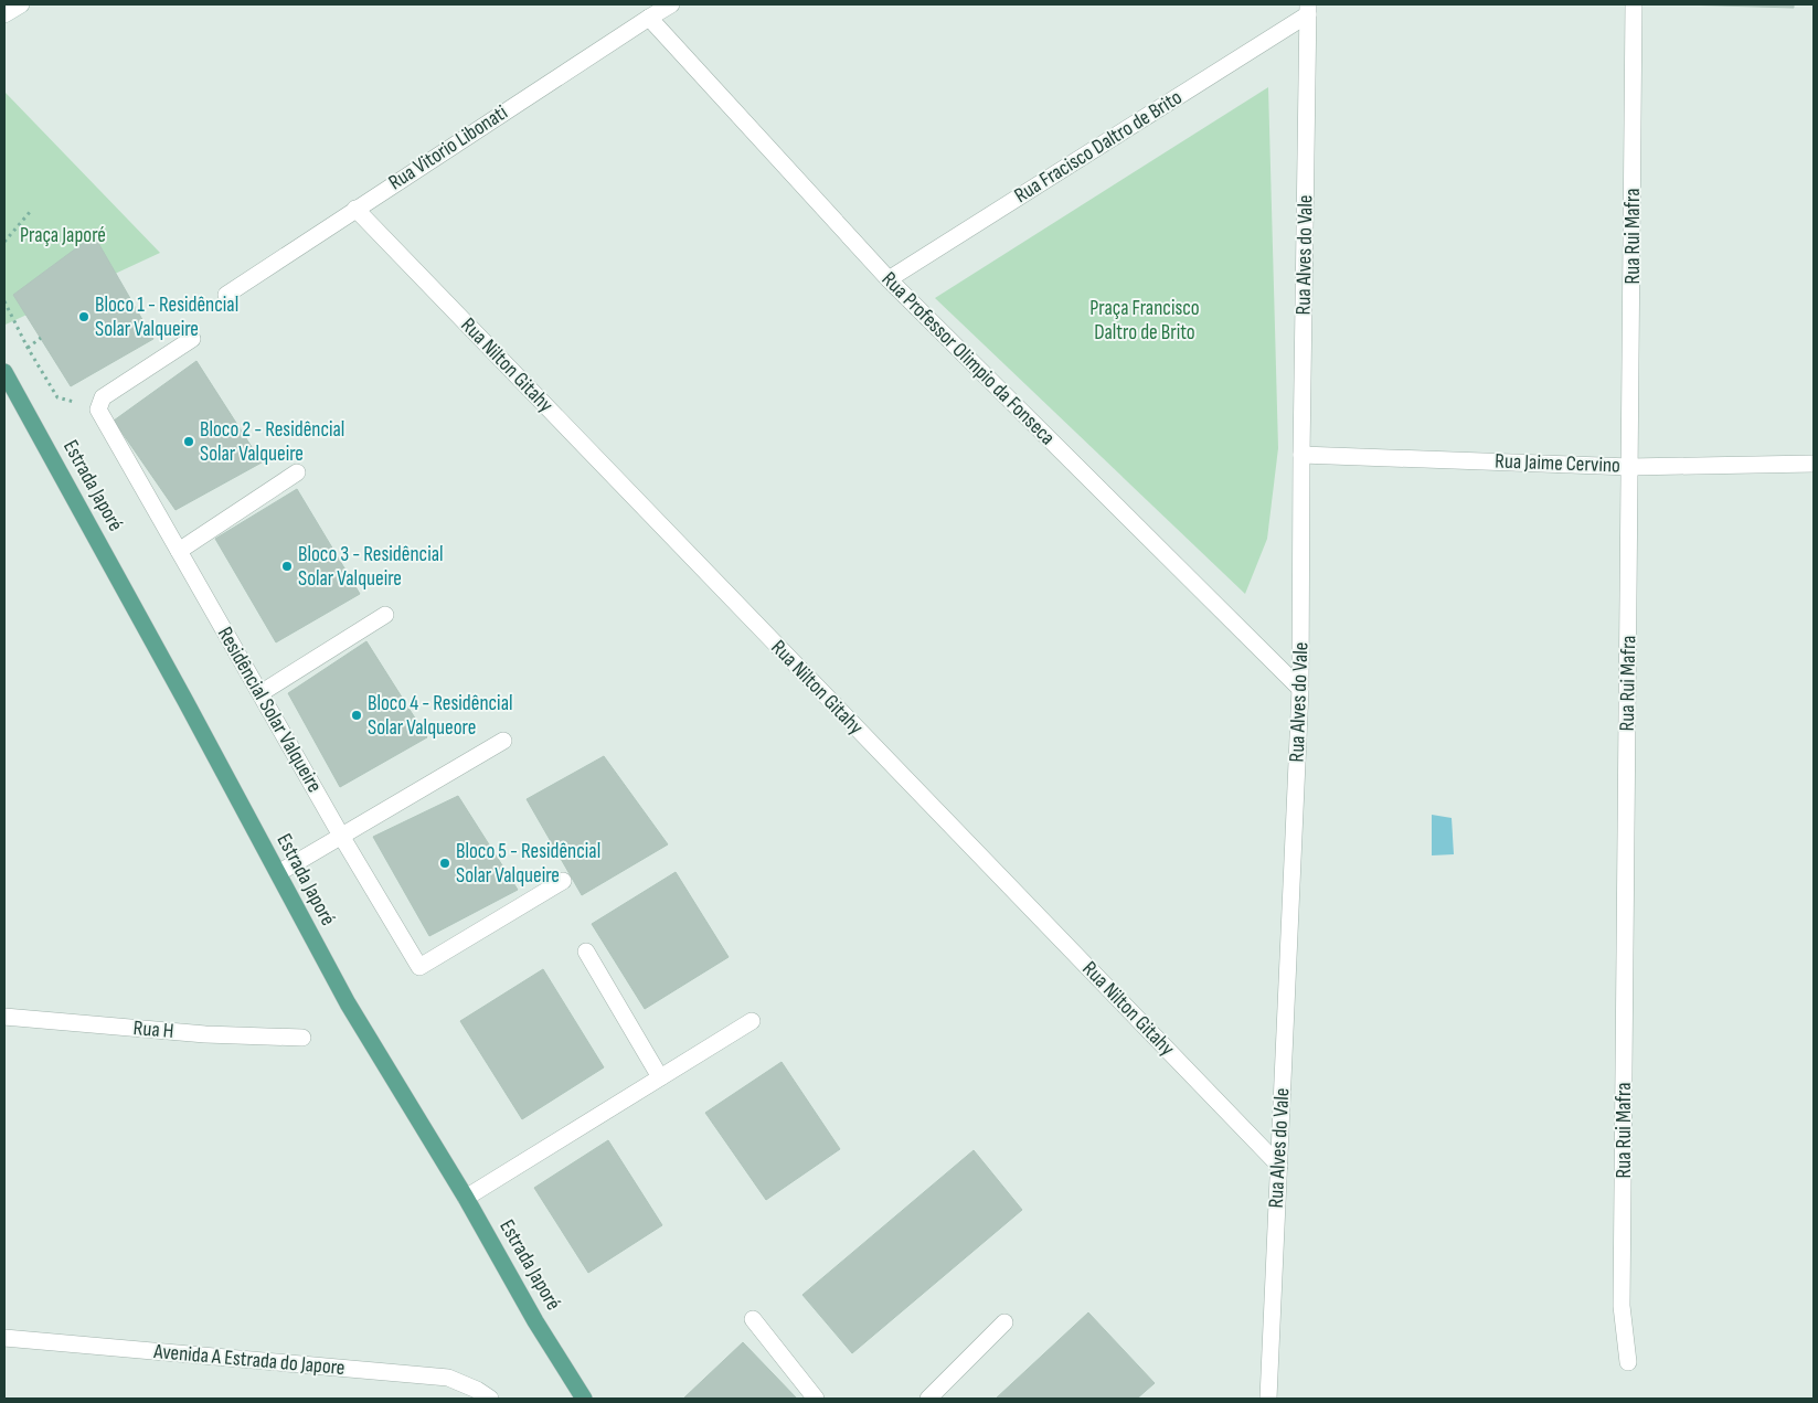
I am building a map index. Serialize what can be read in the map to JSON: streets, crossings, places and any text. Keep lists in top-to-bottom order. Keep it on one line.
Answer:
{"streets":{"main road":["Estrada Japoré"],"street":["Rua Fracisco Daltro de Brito","Rua Vitorio Libonati","Rua Rui Mafra","Rua Alves do Vale","Rua Professor Olimpio da Fonseca","Rua Nilton Gitahy","Rua Jaime Cervino","Residêncial Solar Valqueire","Rua H","Avenida A Estrada do Japore"]},"crossings":[["Rua Fracisco Daltro de Brito","Rua Alves do Vale"],["Rua Fracisco Daltro de Brito","Rua Professor Olimpio da Fonseca"],["Rua Vitorio Libonati","Rua Professor Olimpio da Fonseca"],["Rua Vitorio Libonati","Rua Nilton Gitahy"],["Rua Rui Mafra","Rua Jaime Cervino"],["Rua Alves do Vale","Rua Professor Olimpio da Fonseca"],["Rua Alves do Vale","Rua Nilton Gitahy"],["Rua Alves do Vale","Rua Jaime Cervino"]],"parks":["Praça Japoré","Praça Francisco Daltro de Brito"],"places":["Bloco 1 - Residêncial Solar Valqueire","Bloco 2 - Residêncial Solar Valqueire","Bloco 3 - Residêncial Solar Valqueire","Bloco 4 - Residêncial Solar Valqueore","Bloco 5 - Residêncial Solar Valqueire"]}
